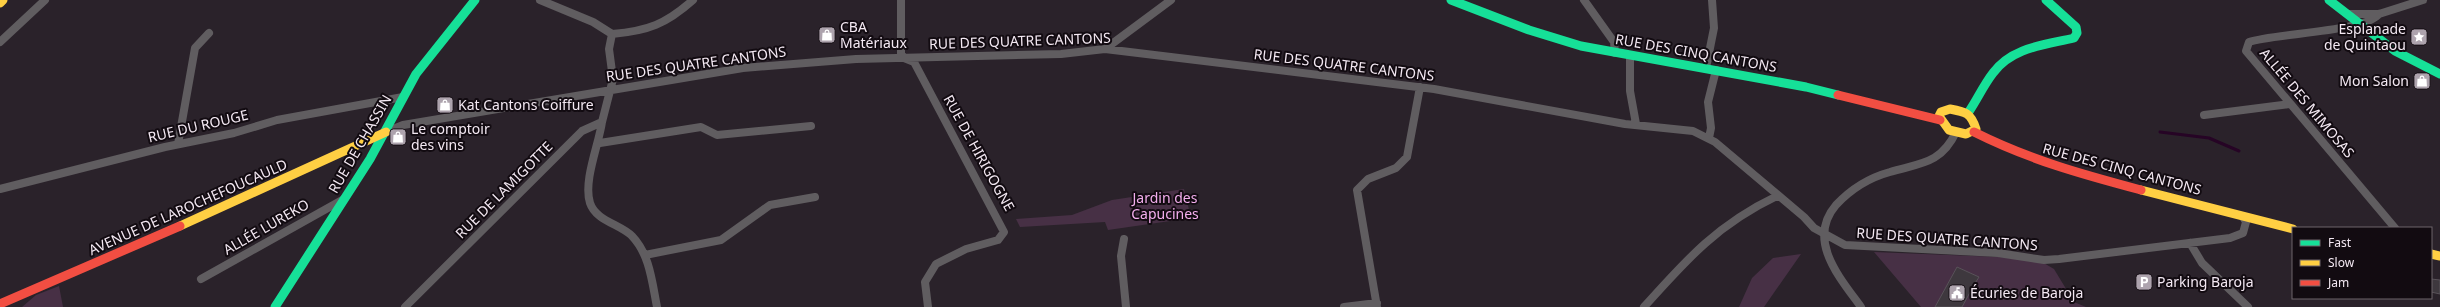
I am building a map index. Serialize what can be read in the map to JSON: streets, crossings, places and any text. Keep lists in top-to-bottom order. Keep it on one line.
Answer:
{"streets":{"street":["RUE DES QUATRE CANTONS","RUE DES CINQ CANTONS","ALLÉE DES MIMOSAS","RUE DU ROUGE","RUE DE CHASSIN","RUE DE HIRIGOGNE","RUE DE LAMIGOTTE","AVENUE DE LAROCHEFOUCAULD","ALLÉE LUREKO"]},"crossings":[["RUE DES QUATRE CANTONS","RUE DES CINQ CANTONS"],["RUE DES QUATRE CANTONS","RUE DE CHASSIN"],["RUE DES QUATRE CANTONS","RUE DE HIRIGOGNE"],["RUE DES QUATRE CANTONS","AVENUE DE LAROCHEFOUCAULD"],["RUE DU ROUGE","RUE DE CHASSIN"],["RUE DE CHASSIN","AVENUE DE LAROCHEFOUCAULD"],["RUE DE CHASSIN","ALLÉE LUREKO"]],"parks":["Jardin des Capucines"],"places":{"shop":["CBA Matériaux","Mon Salon","Kat Cantons Coiffure","Le comptoir des vins"],"place":["Esplanade de Quintaou"],"parking":["Parking Baroja"],"public building":["Écuries de Baroja"]},"legend":["Fast","Slow","Jam"]}
